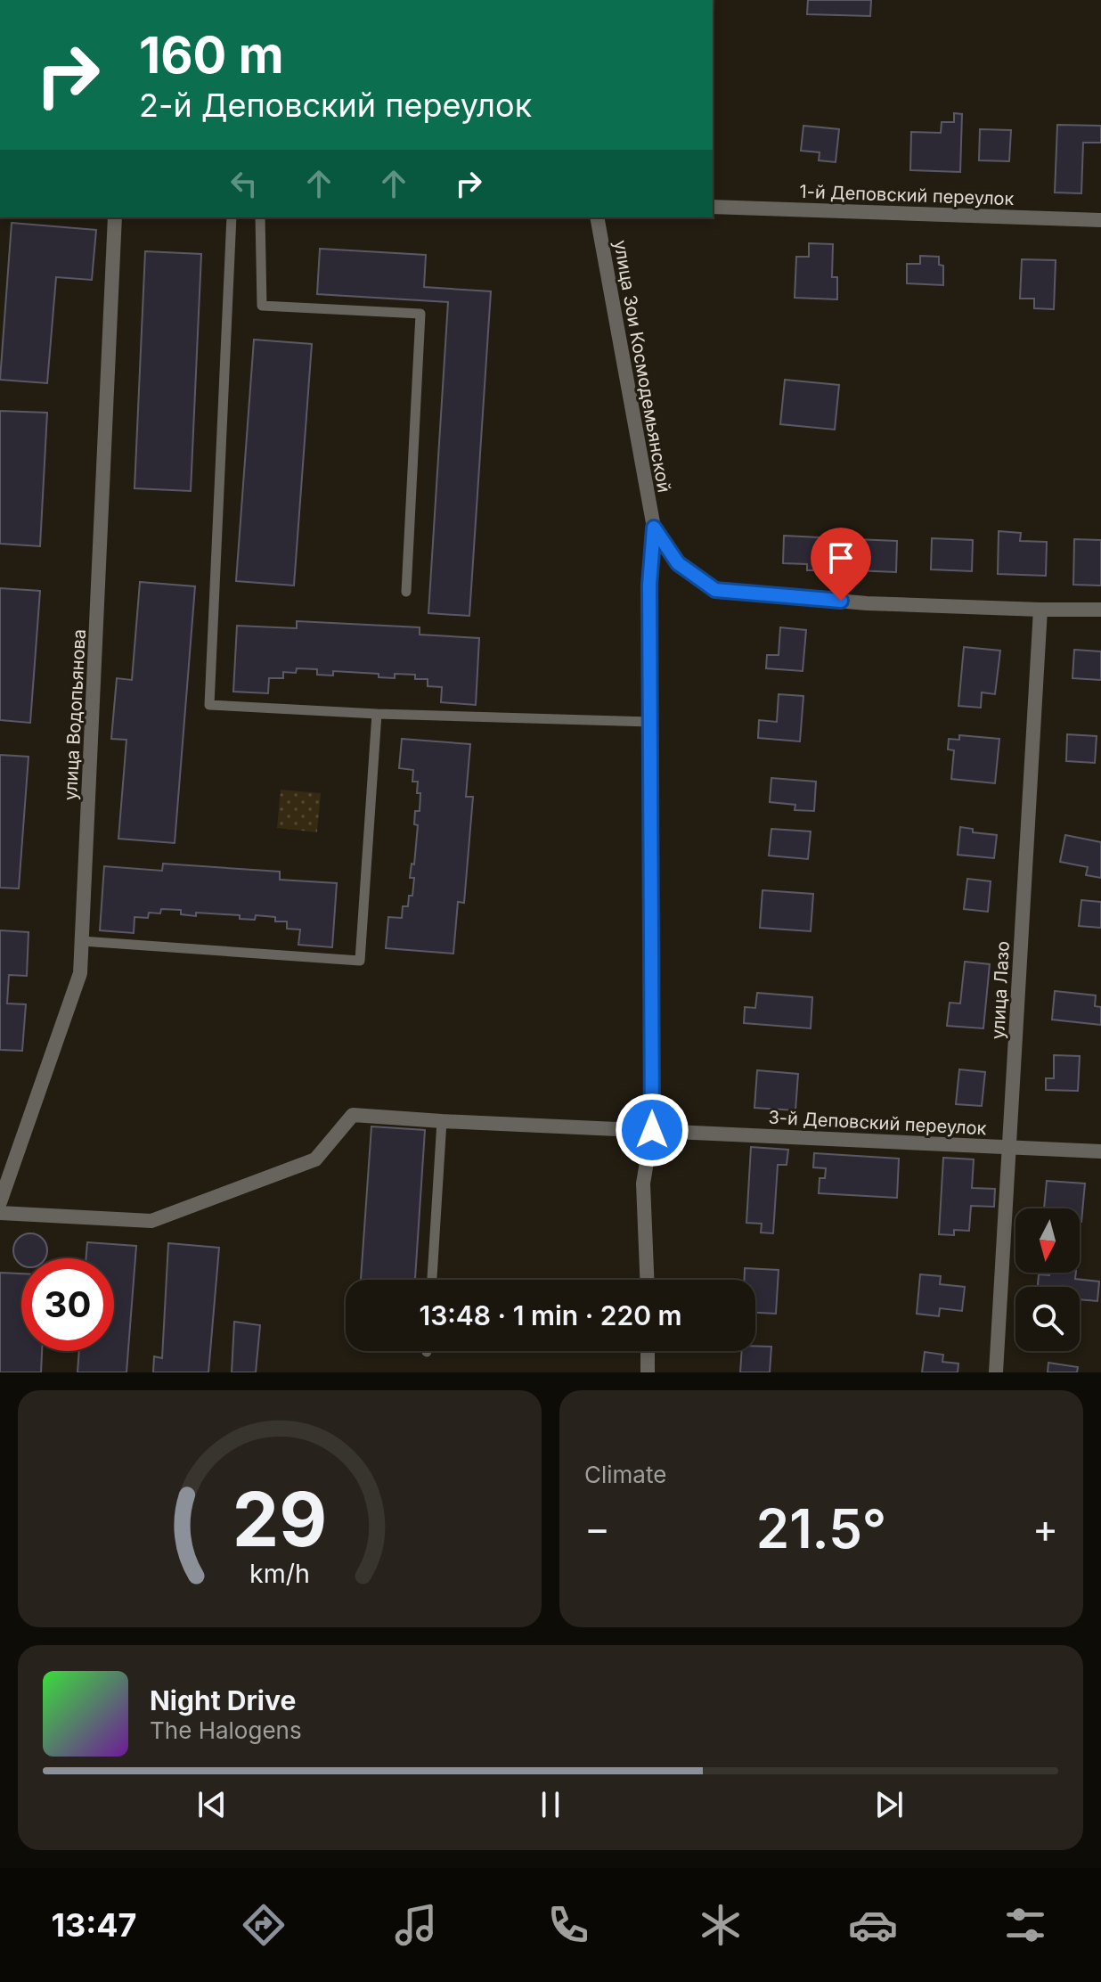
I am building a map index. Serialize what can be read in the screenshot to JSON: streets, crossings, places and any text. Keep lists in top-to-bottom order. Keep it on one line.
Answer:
{"streets":{"street":["1-й Деповский переулок","улица Зои Космодемьянской","улица Водопьянова","улица Лазо","3-й Деповский переулок"]},"crossings":[["улица Зои Космодемьянской","3-й Деповский переулок"],["улица Лазо","3-й Деповский переулок"]],"north":"bottom","page":{"turn":["160 m","2-й Деповский переулок"],"limit":"30","trip":"13:48 · 1 min · 220 m","tile":"Climate","heat":["−","21.5°","+"],"song":["Night Drive","The Halogens"],"tabs":"13:47","gauge":["29","km/h"]}}
